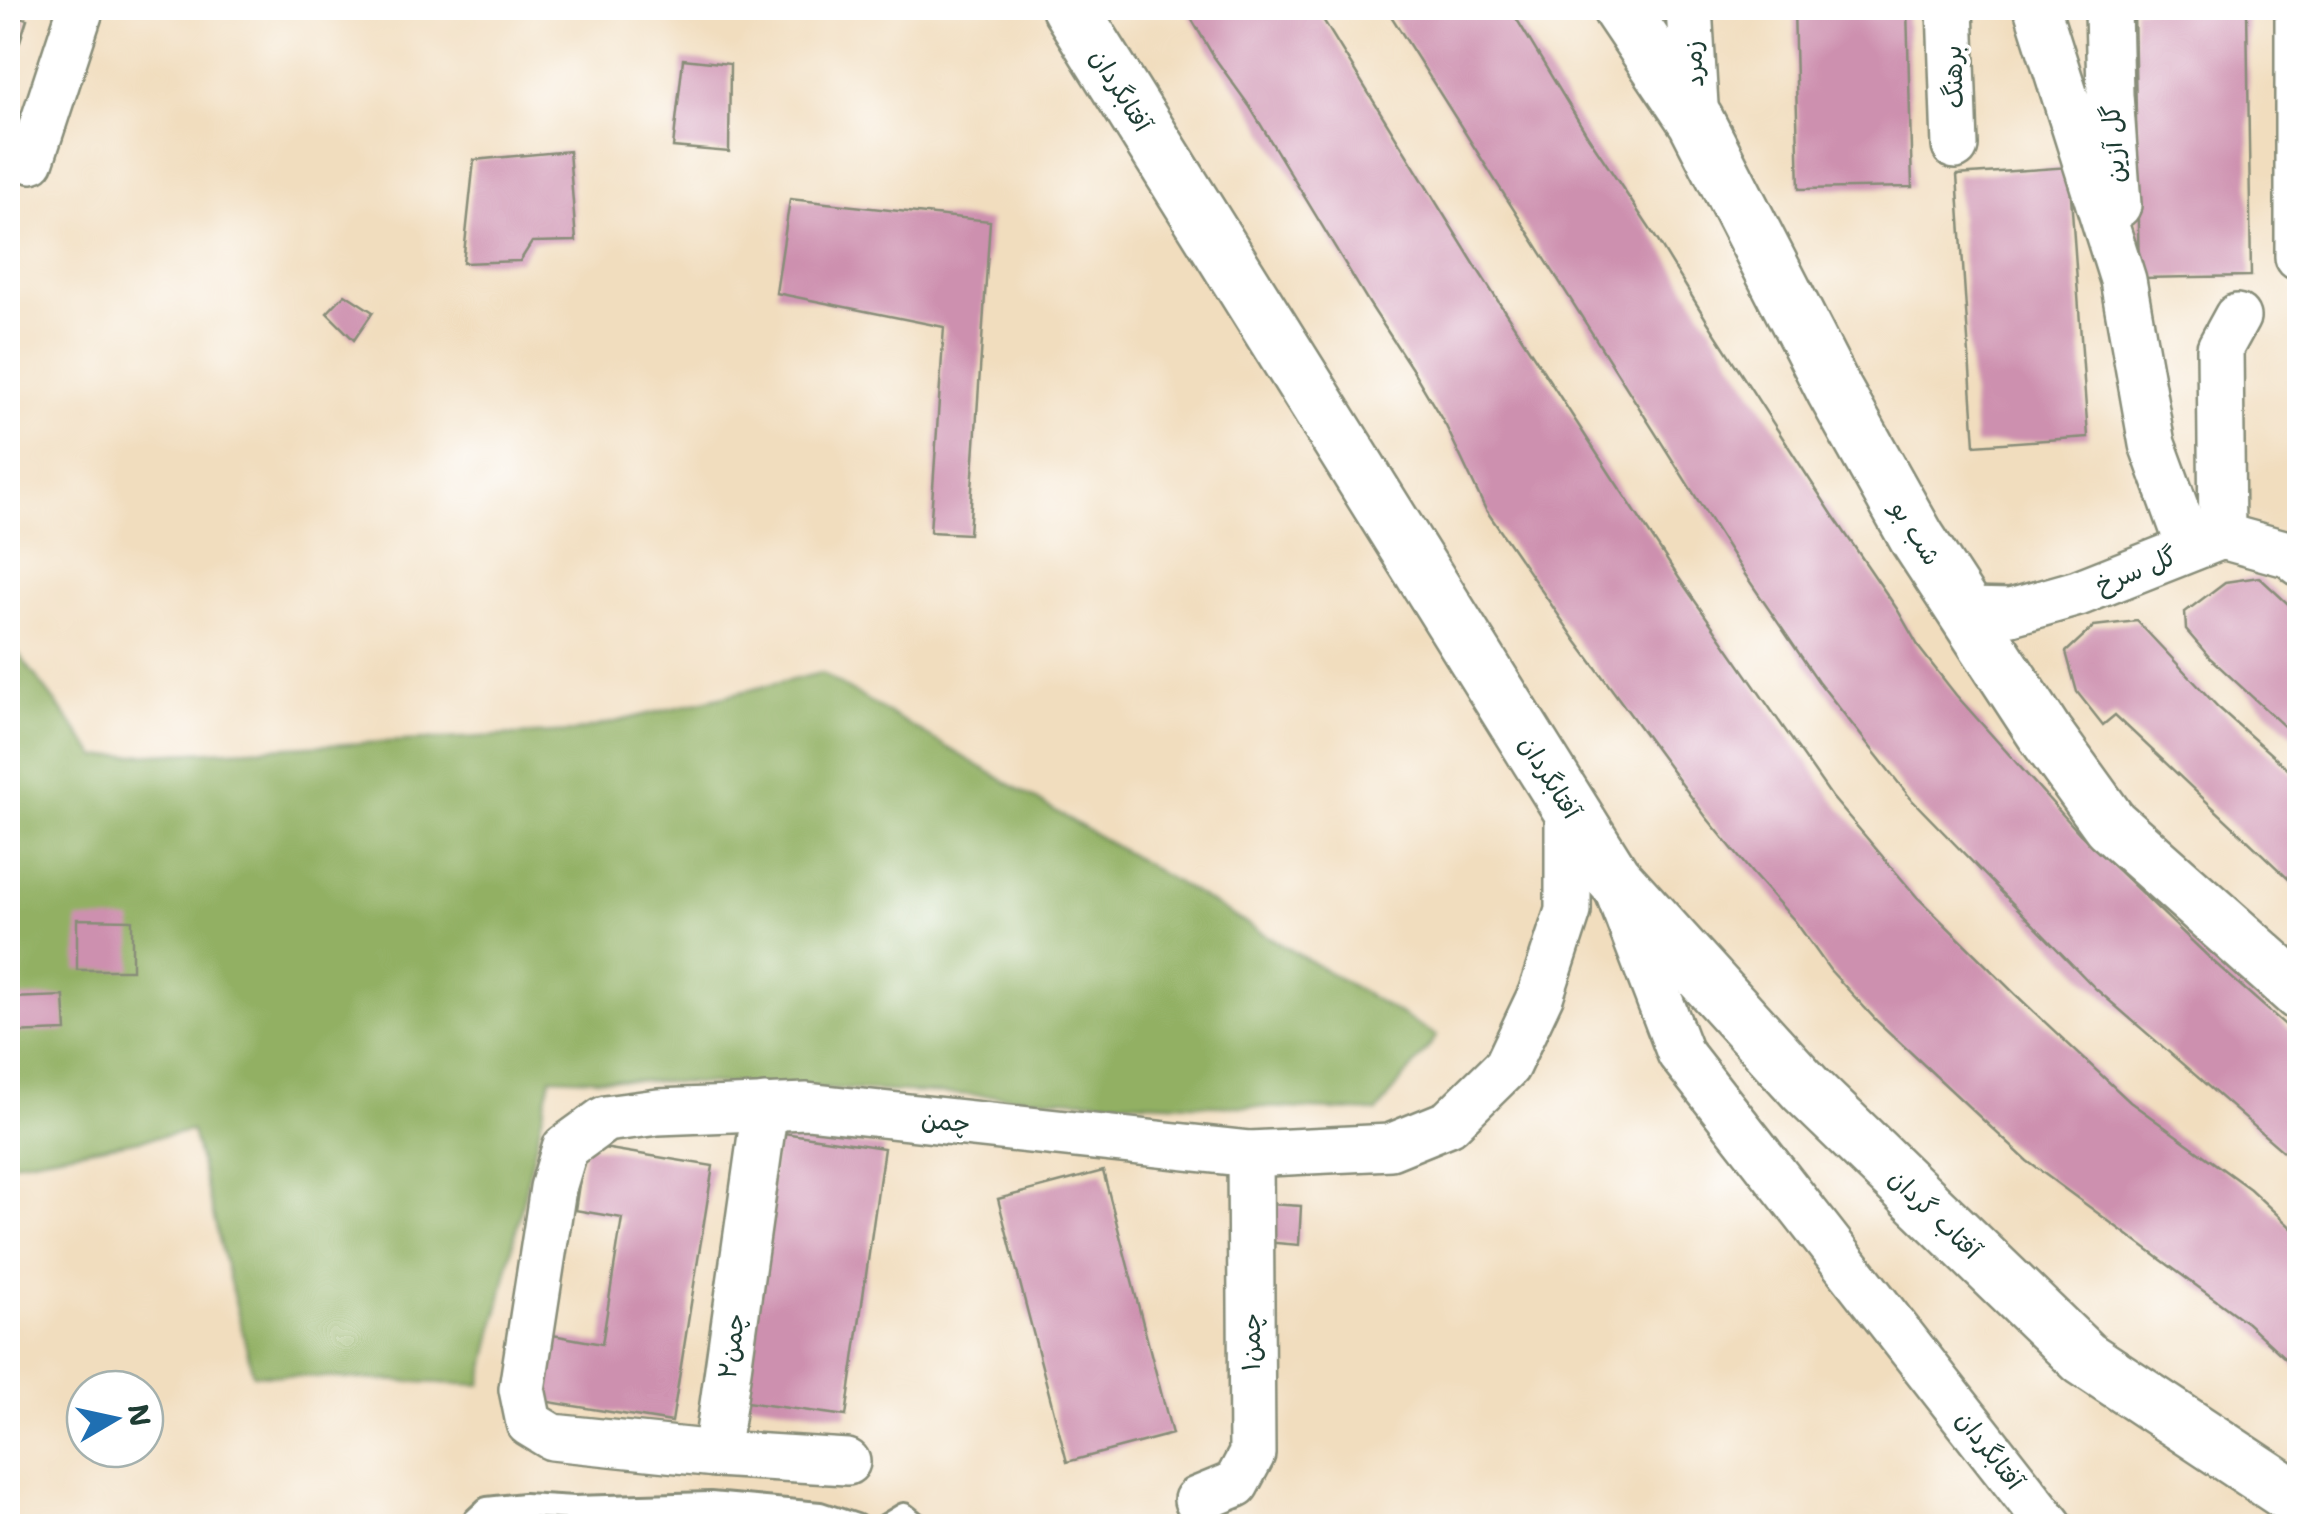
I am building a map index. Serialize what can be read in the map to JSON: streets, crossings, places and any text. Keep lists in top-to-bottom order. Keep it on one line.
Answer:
{"streets":{"main road":["آفتابگردان","شب بو","آفتاب گردان"],"street":["زمرد","برهنگ","گل آزین","گل سرخ","چمن","چمن۱","چمن۲"]},"crossings":[["زمرد","شب بو"],["آفتابگردان","چمن"],["آفتابگردان","آفتاب گردان"],["شب بو","گل سرخ"],["چمن","چمن۱"],["چمن","چمن۲"]],"north":"right"}
